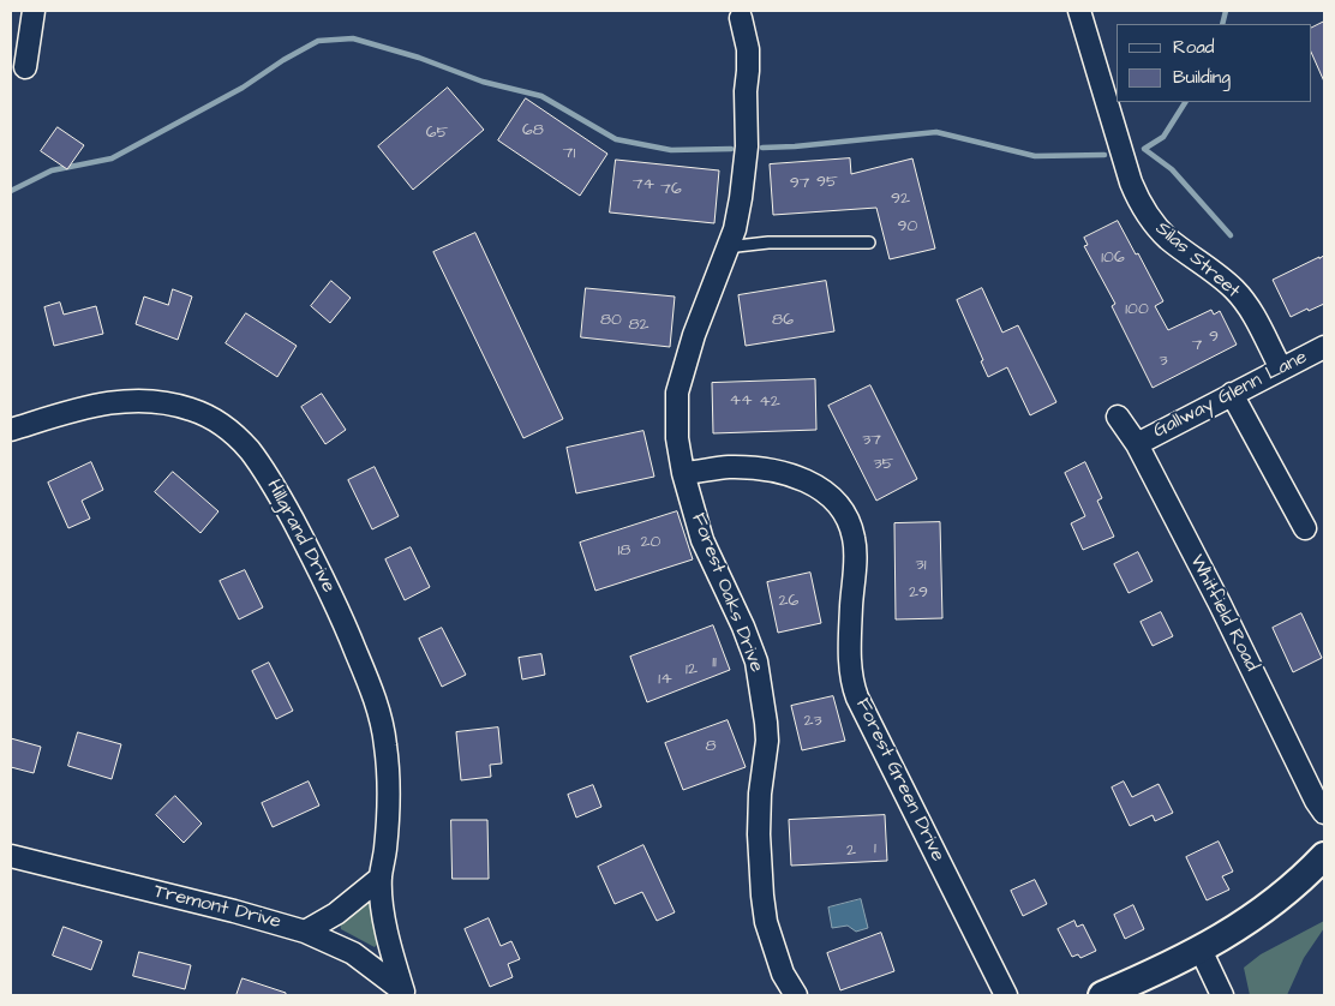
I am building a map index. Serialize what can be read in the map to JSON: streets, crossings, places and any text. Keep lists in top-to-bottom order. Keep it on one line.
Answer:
{"streets":{"street":["Silas Street","Gallway Glenn Lane","Hillgrand Drive","Forest Oaks Drive","Whitfield Road","Forest Green Drive","Tremont Drive"]},"crossings":[["Silas Street","Gallway Glenn Lane"],["Gallway Glenn Lane","Whitfield Road"],["Hillgrand Drive","Tremont Drive"],["Forest Oaks Drive","Forest Green Drive"]],"house_numbers":["68","65","71","95","97","74","76","92","90","106","100","80","86","82","9","7","3","44","42","37","35","20","18","31","29","26","11","12","14","23","8","1","2"],"legend":["Road","Building"]}
